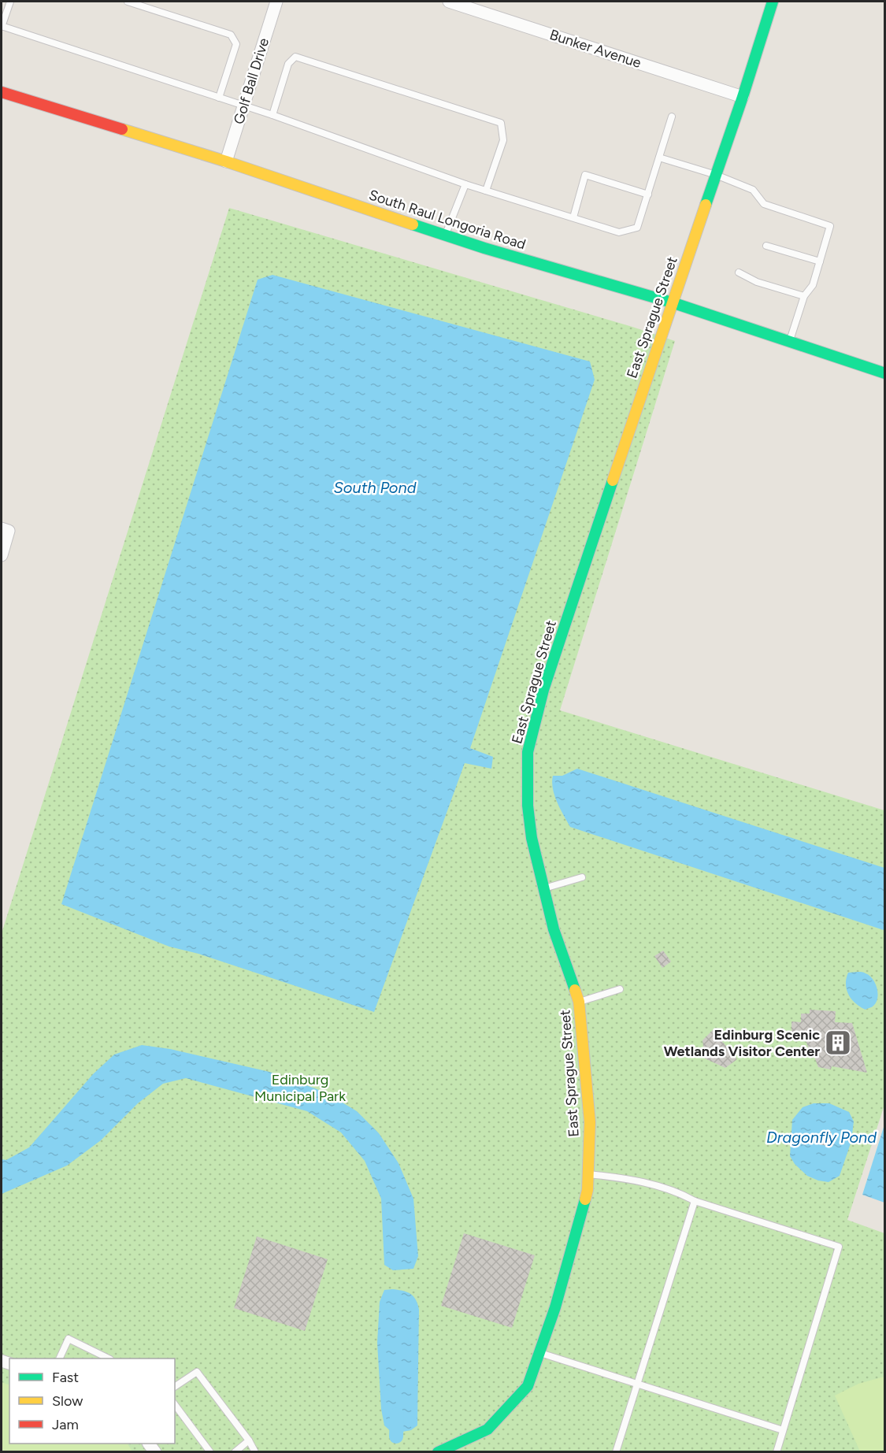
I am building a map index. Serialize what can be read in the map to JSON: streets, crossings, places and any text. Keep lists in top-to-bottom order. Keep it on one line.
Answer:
{"streets":{"street":["Bunker Avenue","Golf Ball Drive","South Raul Longoria Road","East Sprague Street"]},"crossings":[["Bunker Avenue","East Sprague Street"],["Golf Ball Drive","South Raul Longoria Road"],["South Raul Longoria Road","East Sprague Street"]],"water":["South Pond","Dragonfly Pond"],"parks":["Edinburg Municipal Park"],"places":{"building":["Edinburg Scenic Wetlands Visitor Center"]},"legend":["Fast","Slow","Jam"]}
